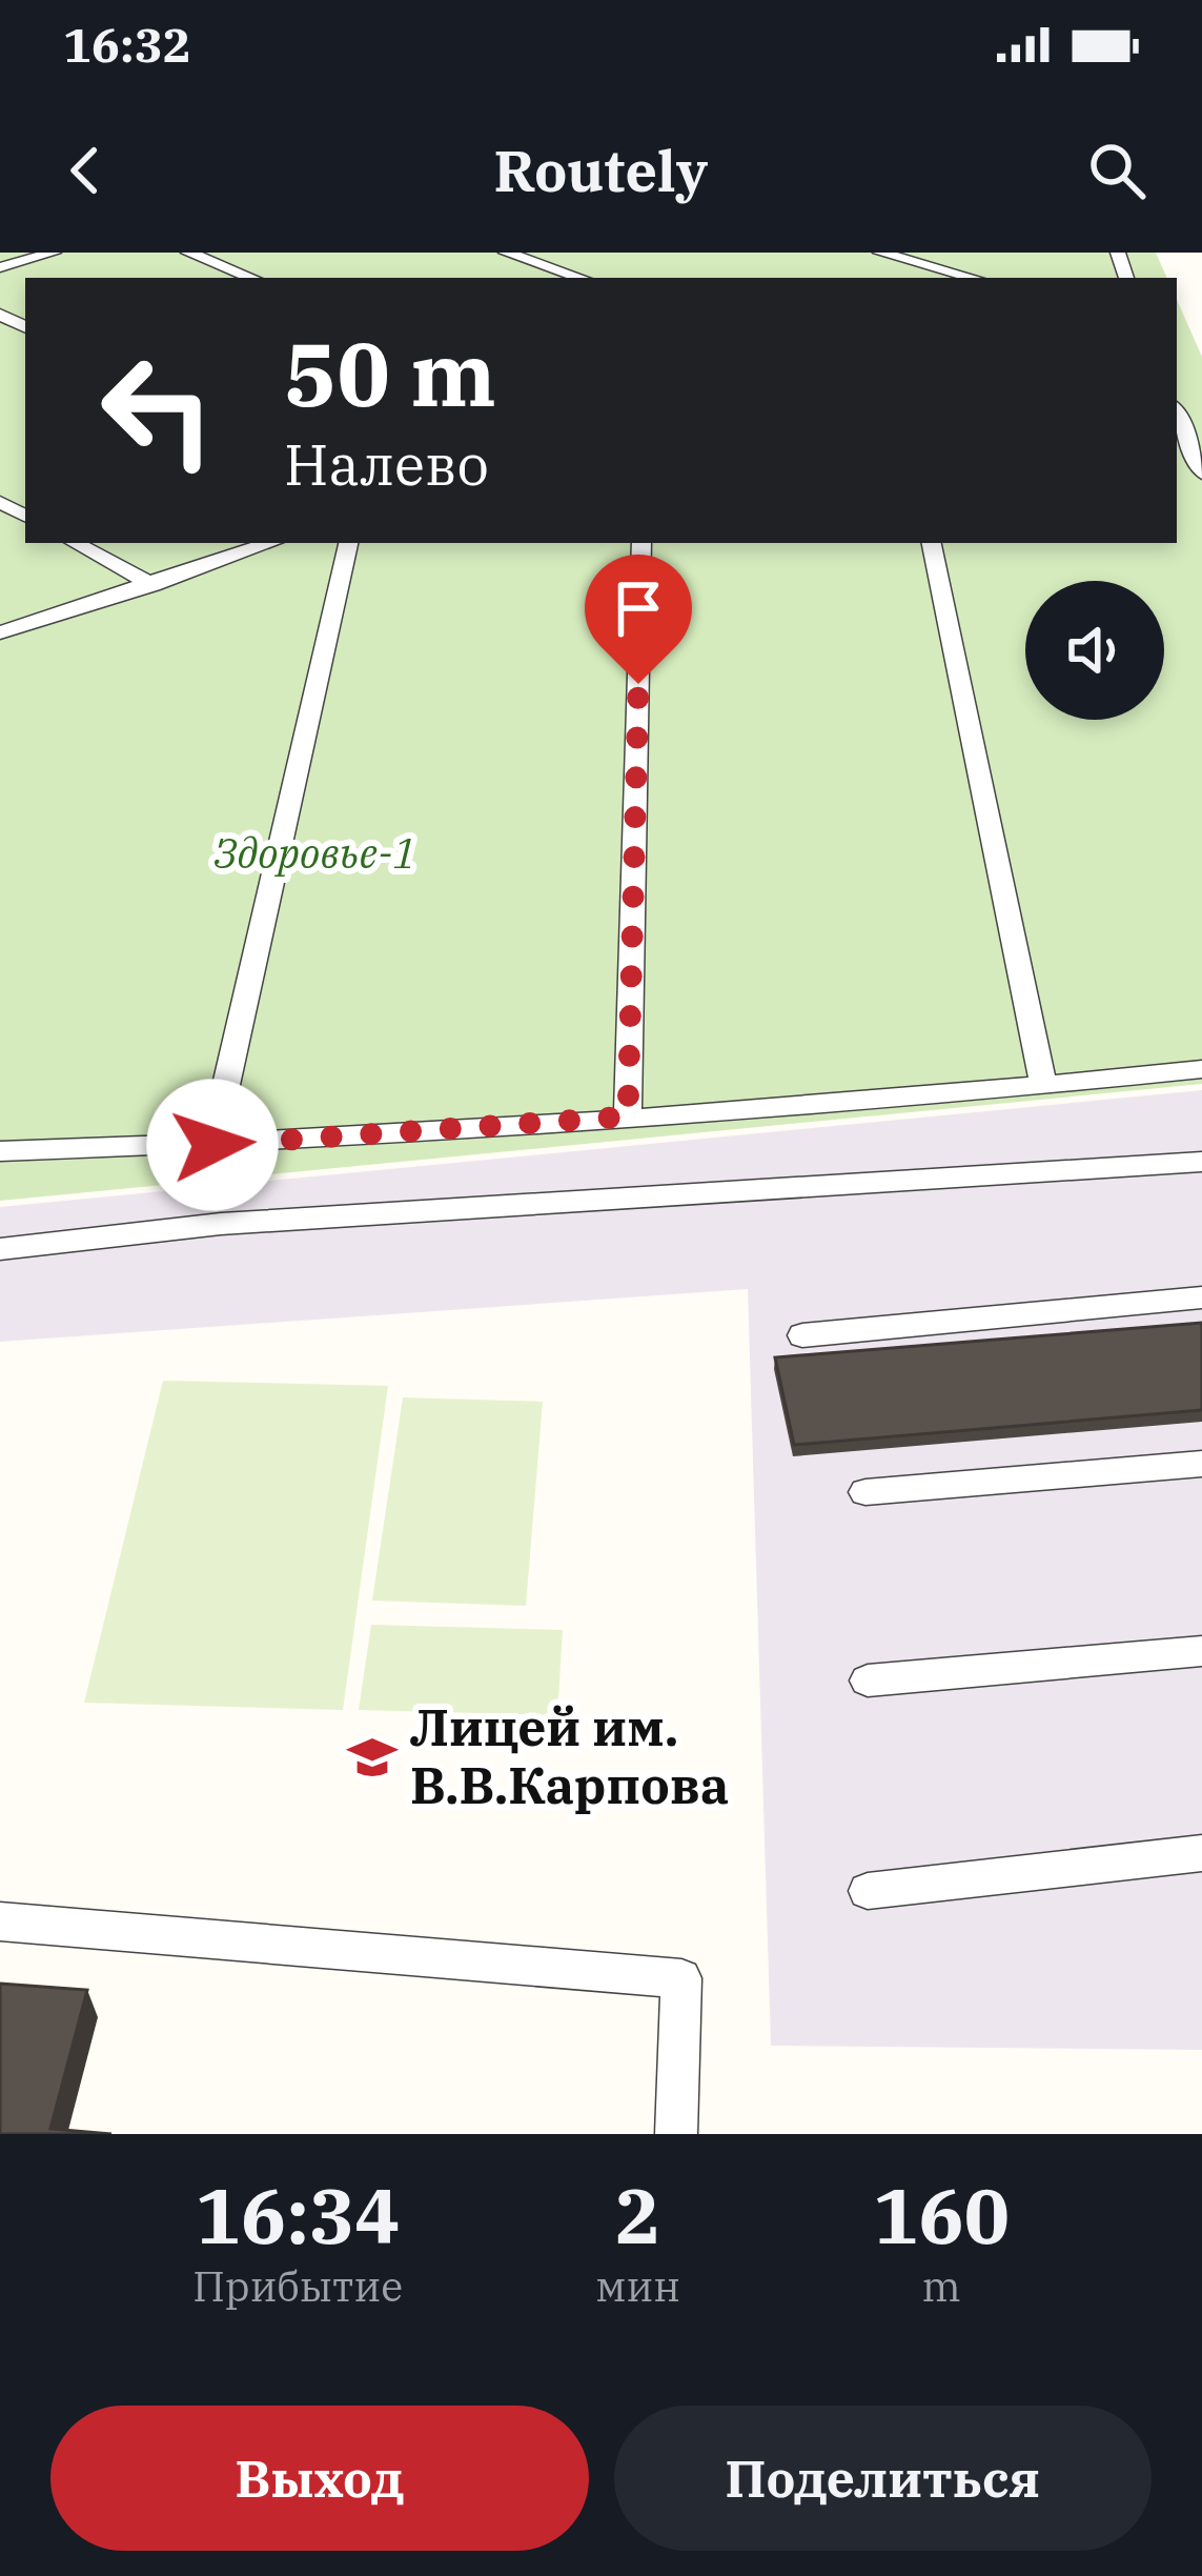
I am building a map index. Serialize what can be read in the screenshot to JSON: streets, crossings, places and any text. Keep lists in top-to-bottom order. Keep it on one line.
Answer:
{"parks":["Здоровье-1"],"places":{"school or university":["Лицей им. В.В.Карпова"]},"page":{"status":"16:32","header":"Routely","turn":["50 m","Налево"],"eta":["16:34","Прибытие","2","мин","160","m"],"buttons":["Выход","Поделиться"]}}
